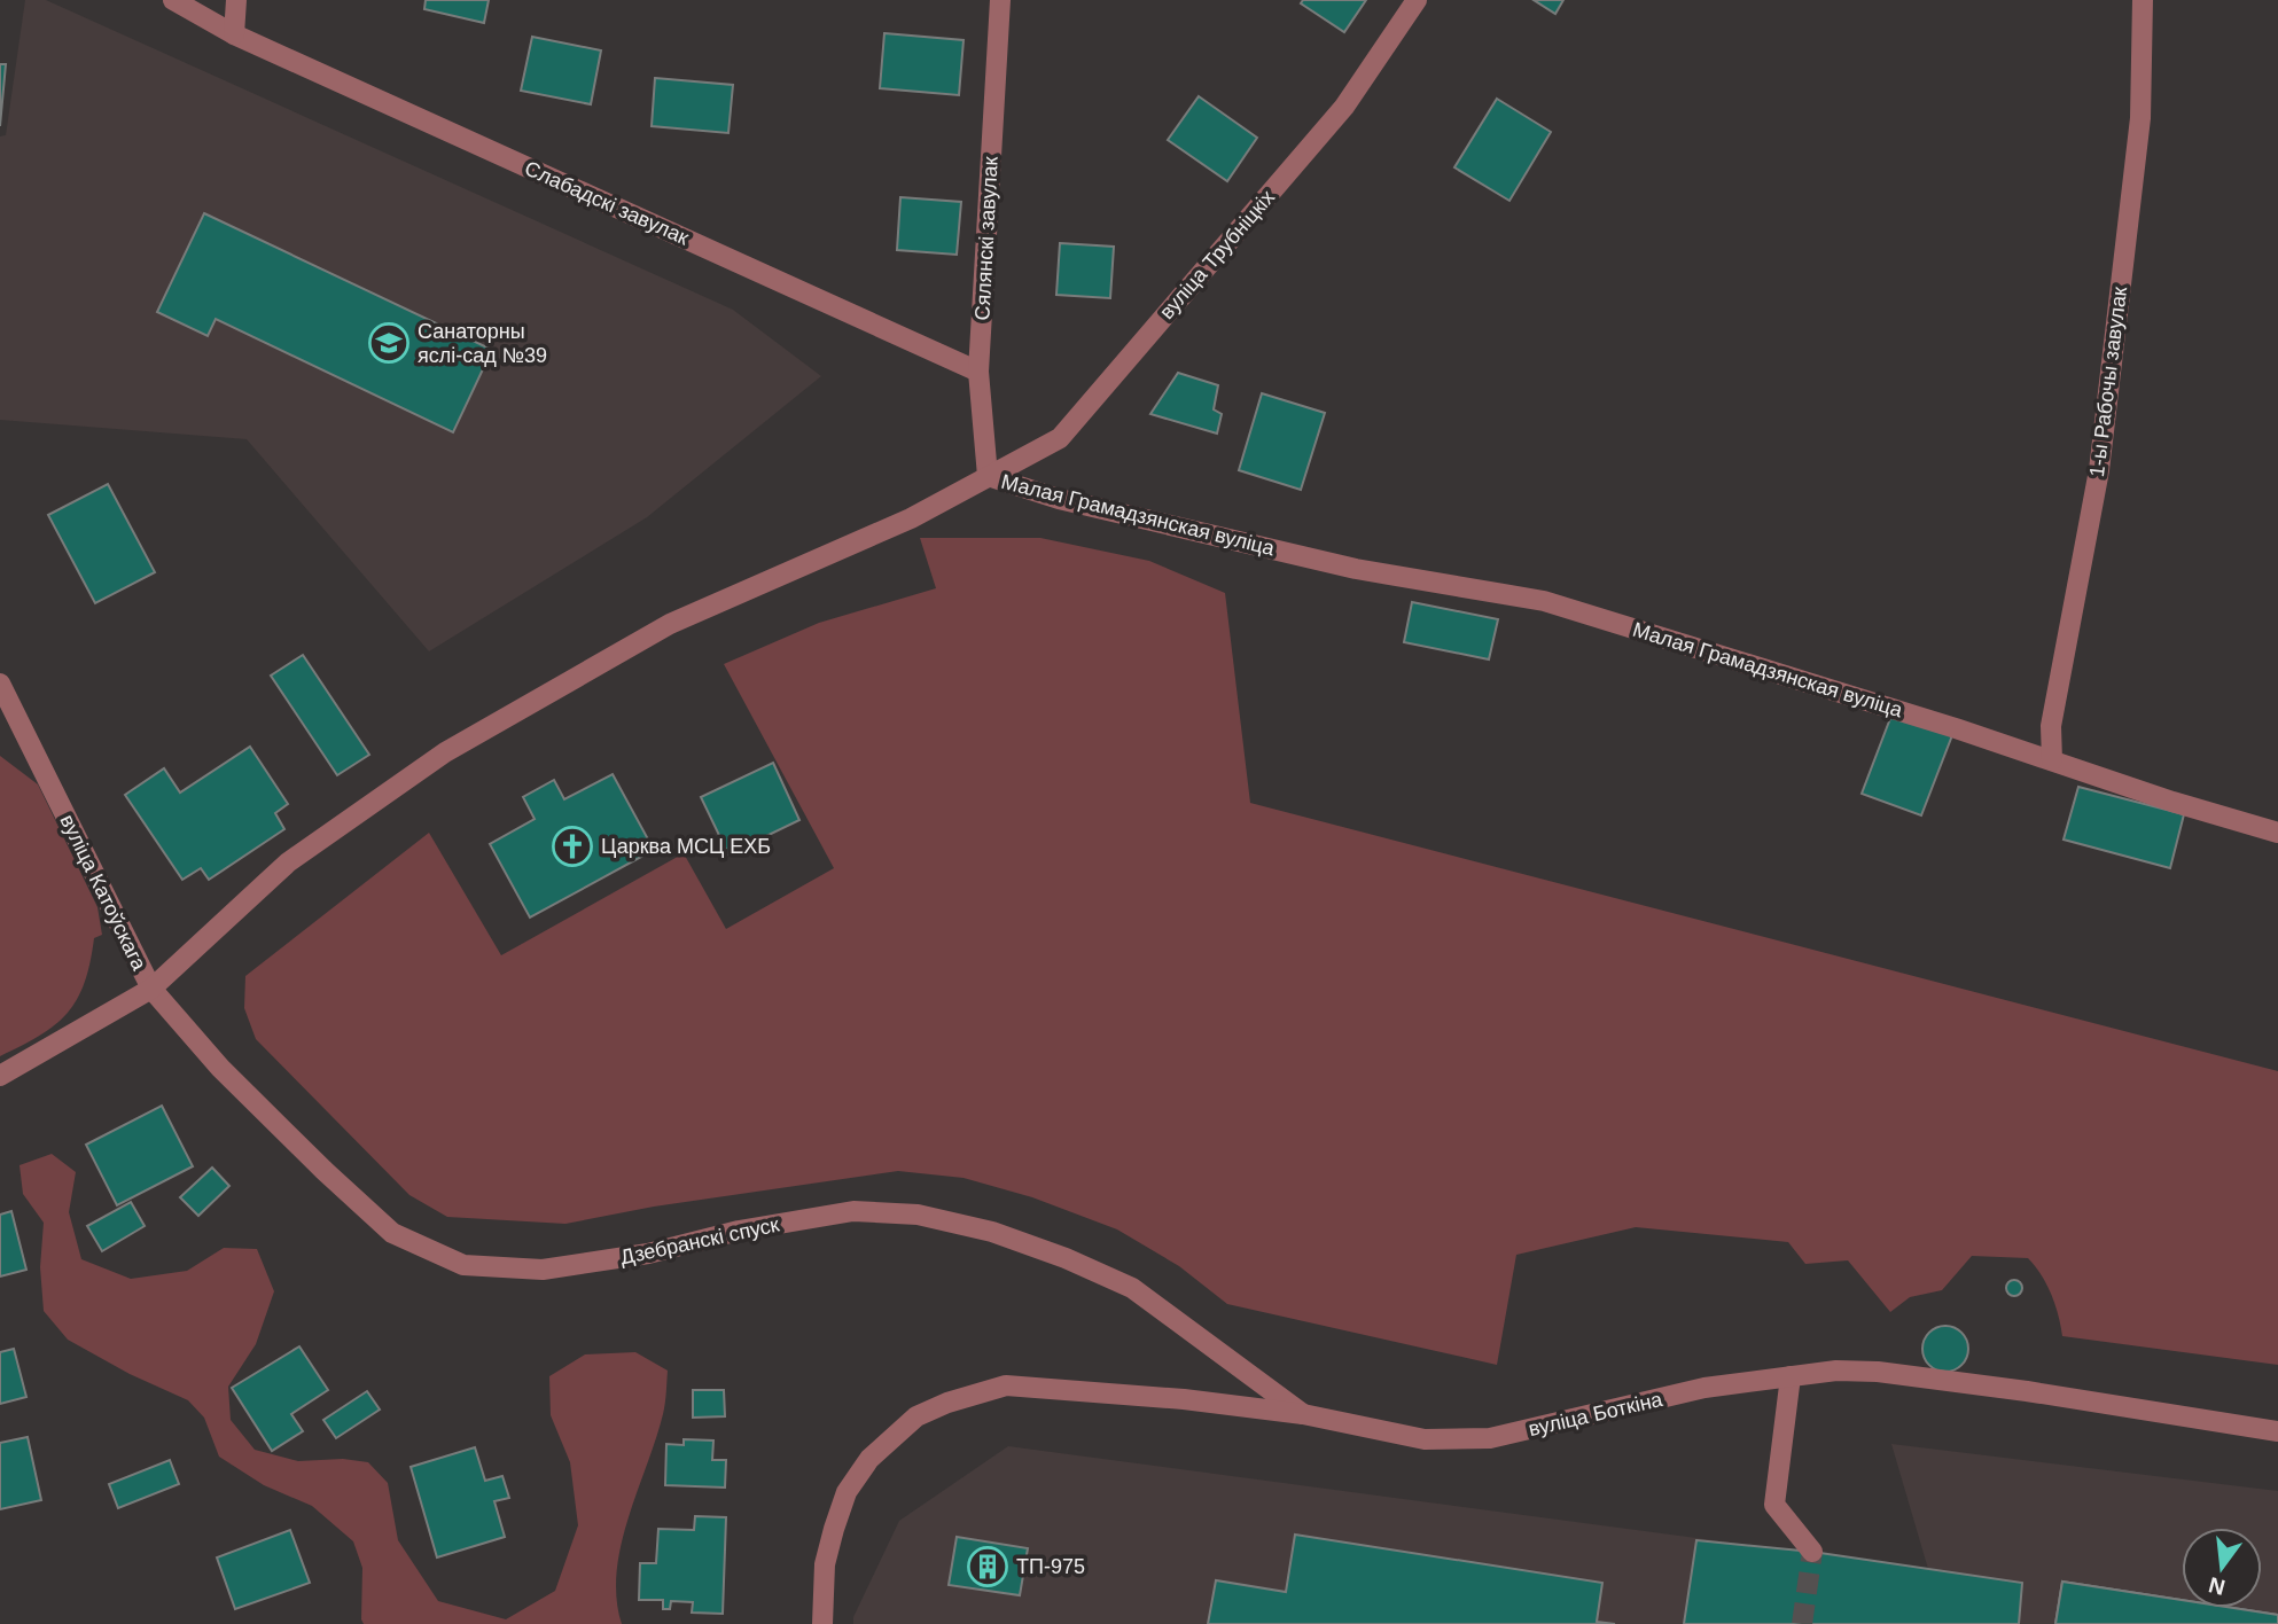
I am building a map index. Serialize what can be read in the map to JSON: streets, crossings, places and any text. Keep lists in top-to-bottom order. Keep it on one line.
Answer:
{"streets":{"street":["Слабадскі завулак","Сялянскі завулак","вуліца Трубніцкіх","1-ы Рабочы завулак","Малая Грамадзянская вуліца","вуліца Катоўскага","Дзебранскі спуск","вуліца Боткіна"]},"crossings":[["Слабадскі завулак","Сялянскі завулак"],["Сялянскі завулак","вуліца Трубніцкіх"],["Сялянскі завулак","Малая Грамадзянская вуліца"],["вуліца Трубніцкіх","Малая Грамадзянская вуліца"],["1-ы Рабочы завулак","Малая Грамадзянская вуліца"],["Малая Грамадзянская вуліца","вуліца Катоўскага"],["Малая Грамадзянская вуліца","Дзебранскі спуск"],["вуліца Катоўскага","Дзебранскі спуск"],["Дзебранскі спуск","вуліца Боткіна"]],"places":{"school or university":["Санаторны яслі-сад №39"],"church":["Царква МСЦ ЕХБ"],"building":["ТП-975"]},"north":"bottom"}
